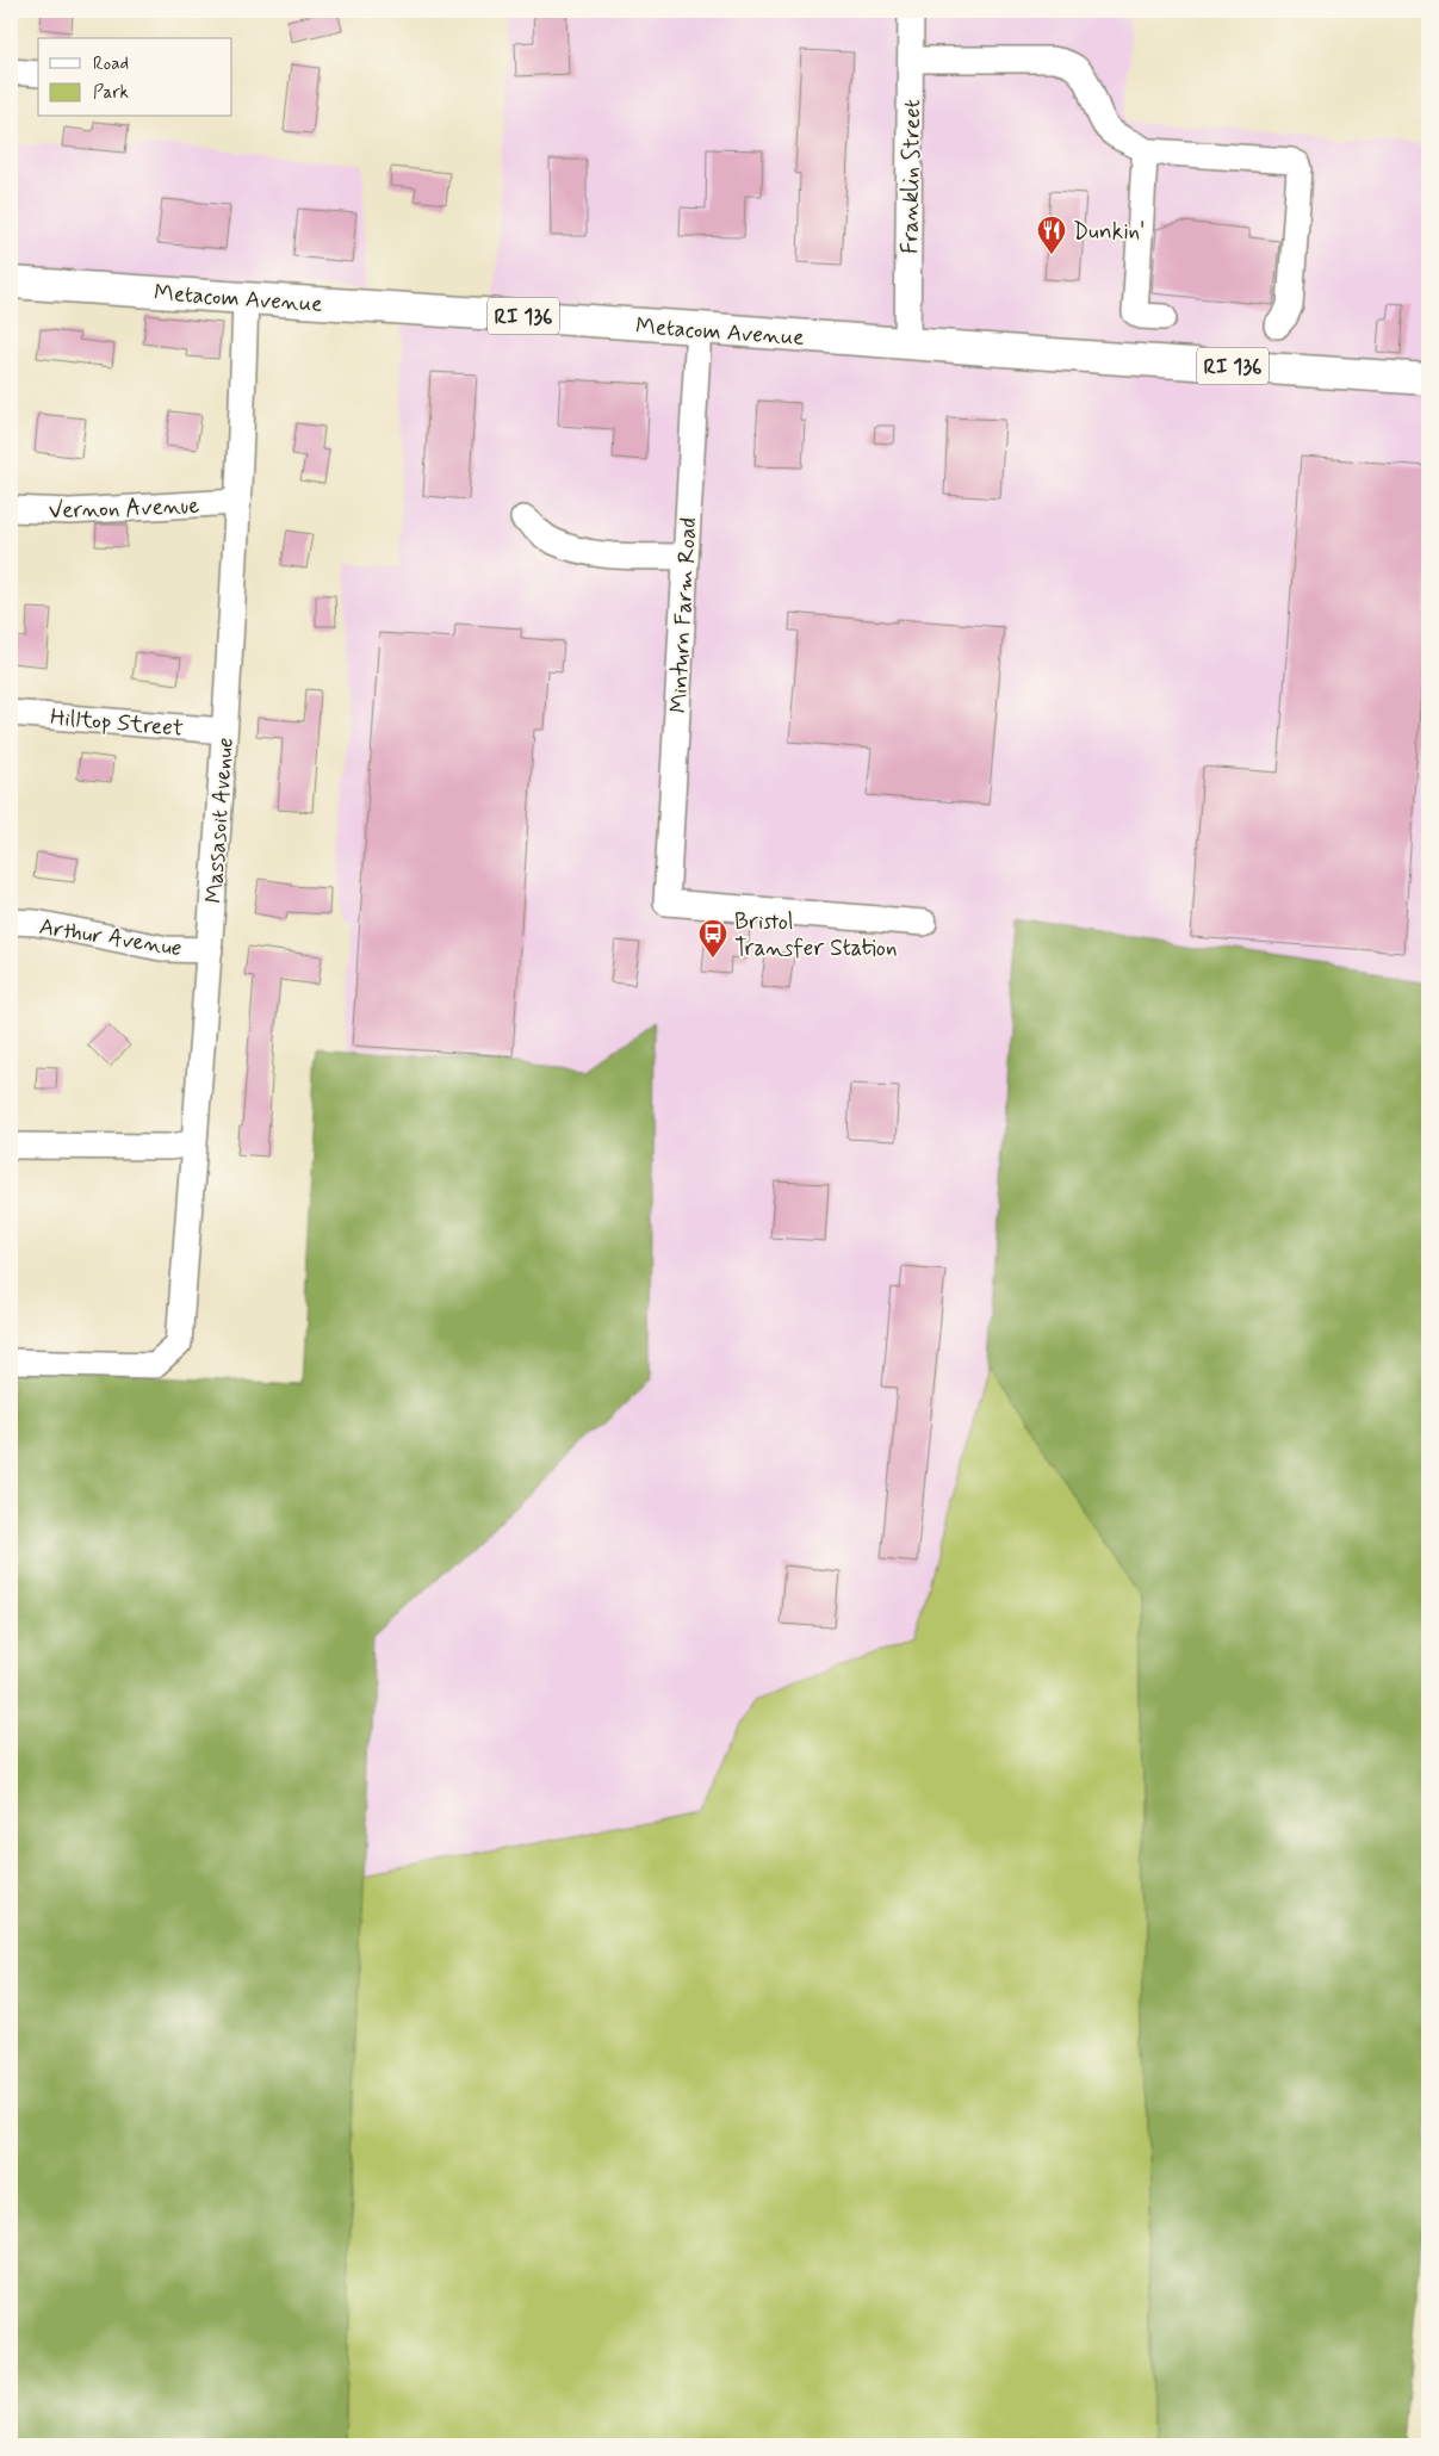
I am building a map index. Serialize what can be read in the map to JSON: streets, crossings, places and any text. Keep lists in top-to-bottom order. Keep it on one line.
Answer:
{"streets":{"main road":["Metacom Avenue","RI 136"],"street":["Franklin Street","Vernon Avenue","Minturn Farm Road","Hilltop Street","Massasoit Avenue","Arthur Avenue"]},"crossings":[["Franklin Street","Metacom Avenue"],["Metacom Avenue","Minturn Farm Road"],["Metacom Avenue","Massasoit Avenue"],["Vernon Avenue","Massasoit Avenue"],["Hilltop Street","Massasoit Avenue"],["Massasoit Avenue","Arthur Avenue"]],"places":{"restaurant":["Dunkin'"],"bus stop":["Bristol Transfer Station"]},"legend":["Road","Park"]}
